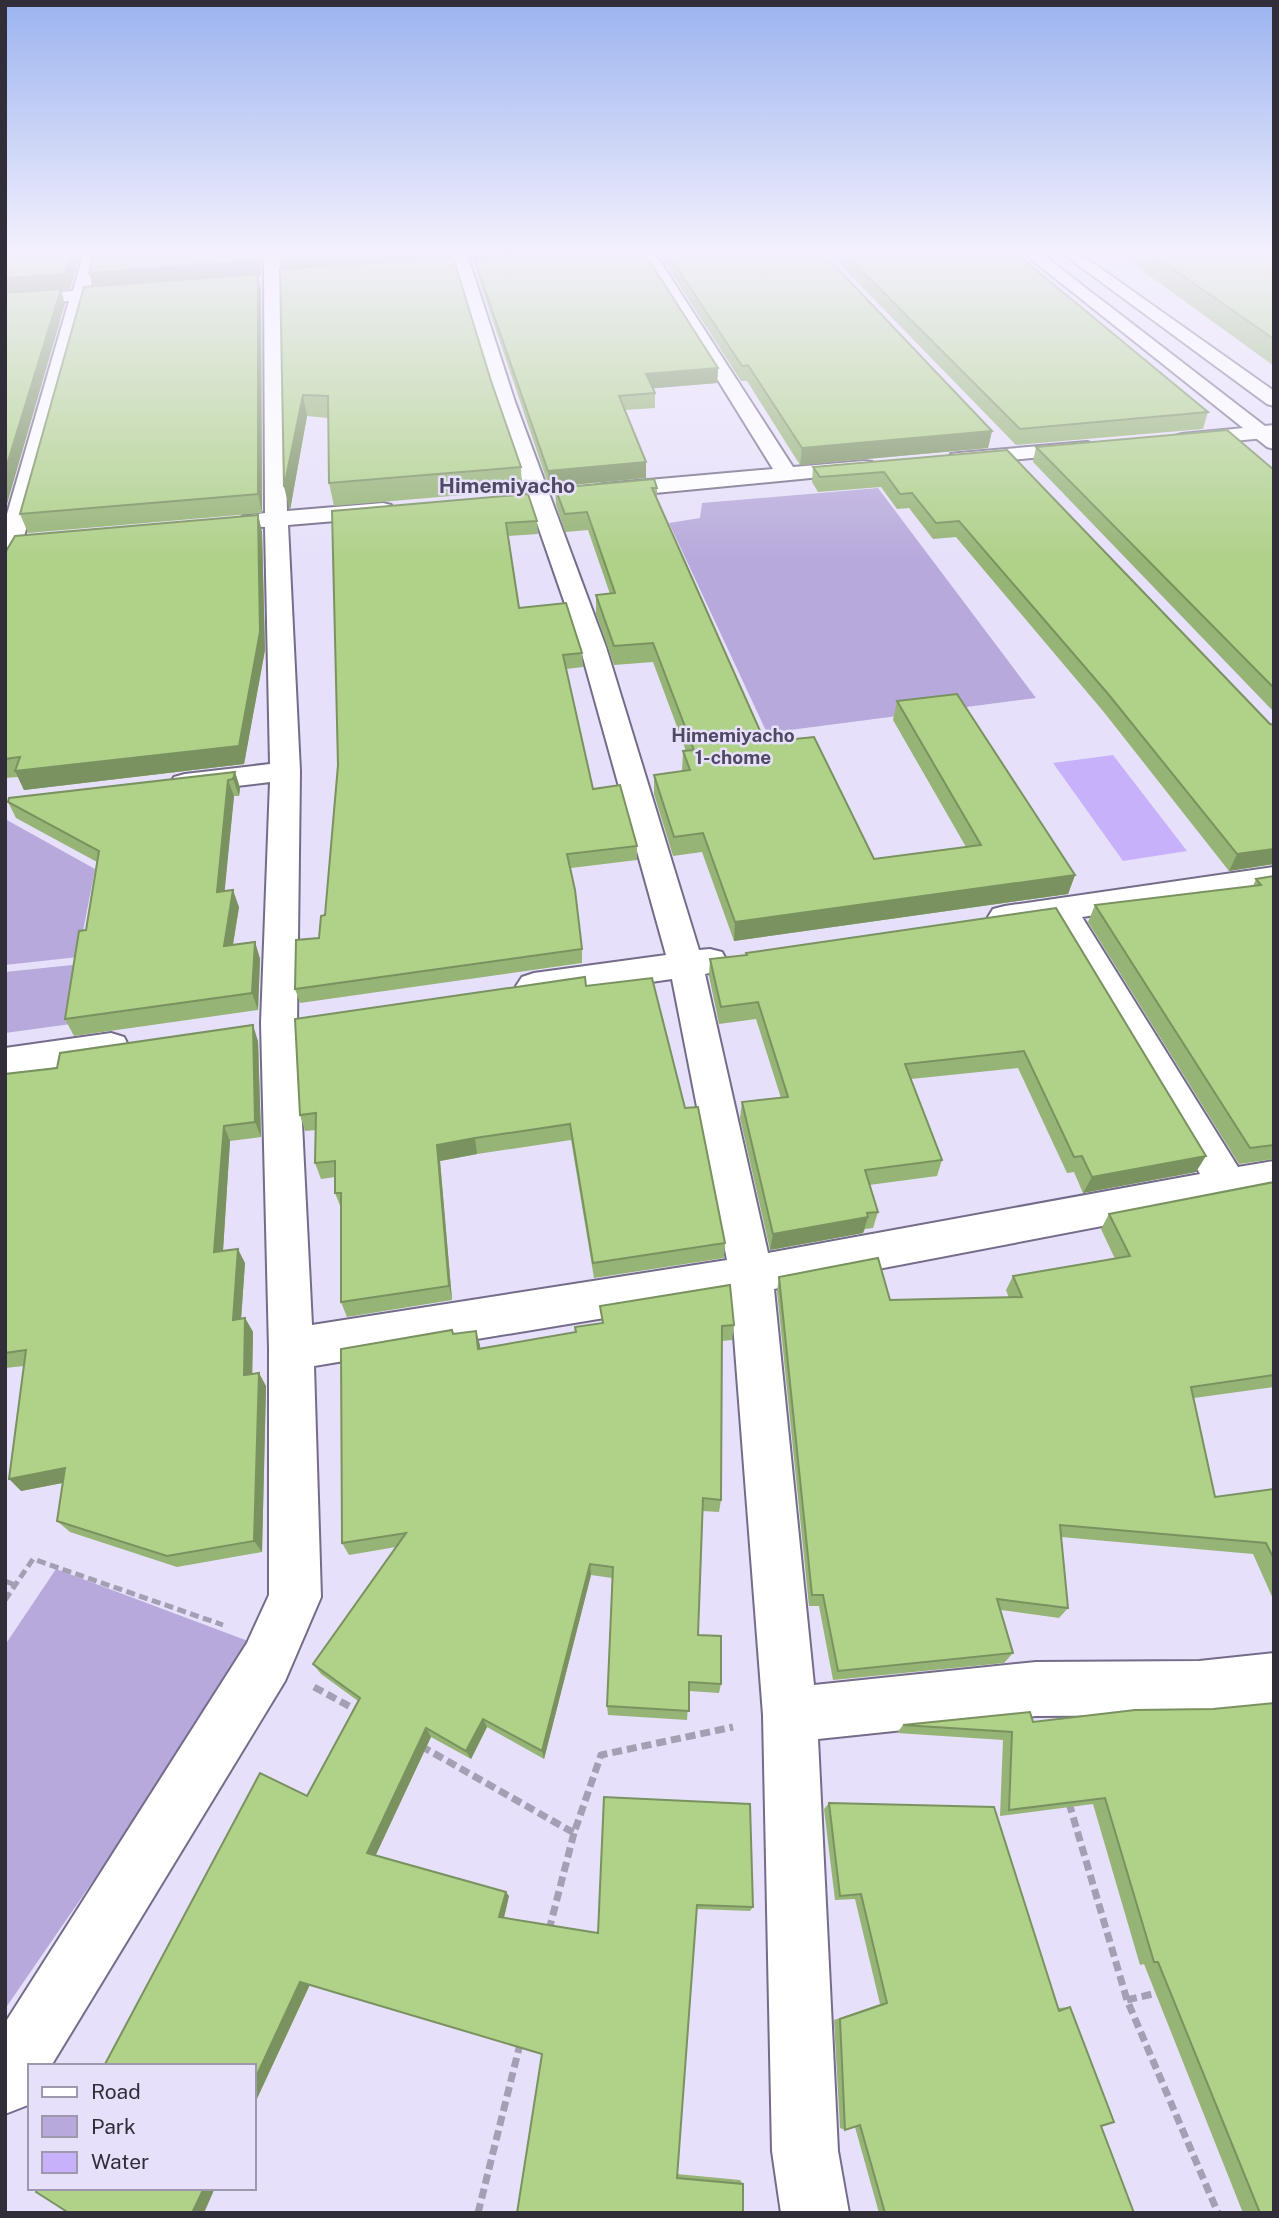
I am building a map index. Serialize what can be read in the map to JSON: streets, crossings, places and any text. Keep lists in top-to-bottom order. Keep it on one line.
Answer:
{"districts":["Himemiyacho","Himemiyacho 1-chome"],"legend":["Road","Park","Water"]}
